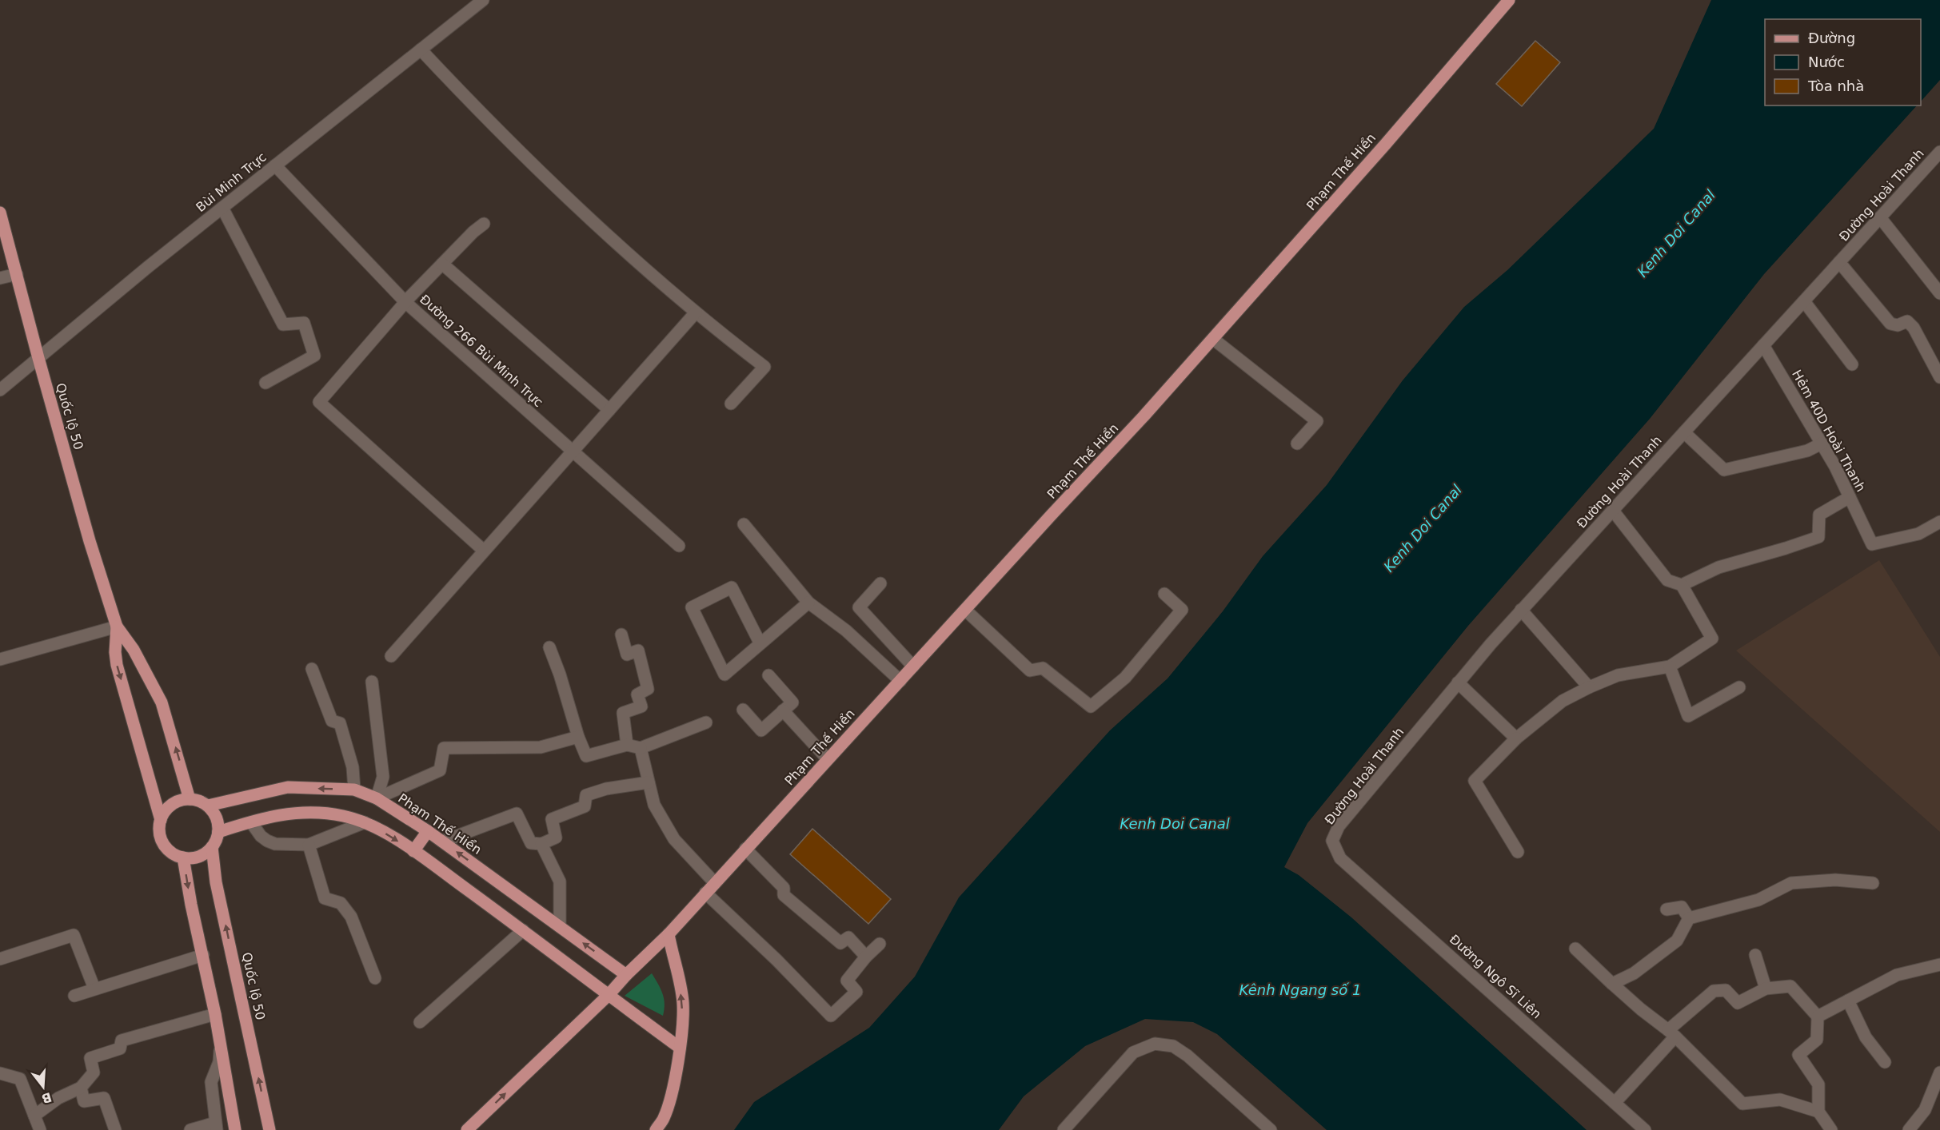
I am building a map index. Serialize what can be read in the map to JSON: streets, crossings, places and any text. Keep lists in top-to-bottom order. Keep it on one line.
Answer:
{"streets":{"main road":["Phạm Thế Hiển","Quốc lộ 50"],"street":["Bùi Minh Trực","Đường Hoài Thanh","Đường 266 Bùi Minh Trực","Hẻm 40D Hoài Thanh","Đường Ngô Sĩ Liên"]},"crossings":[["Phạm Thế Hiển","Quốc lộ 50"],["Bùi Minh Trực","Đường 266 Bùi Minh Trực"],["Bùi Minh Trực","Quốc lộ 50"],["Đường Hoài Thanh","Hẻm 40D Hoài Thanh"],["Đường Hoài Thanh","Đường Ngô Sĩ Liên"]],"water":["Kenh Doi Canal","Kênh Ngang số 1"],"legend":["Đường","Nước","Tòa nhà"],"north":"bottom"}
